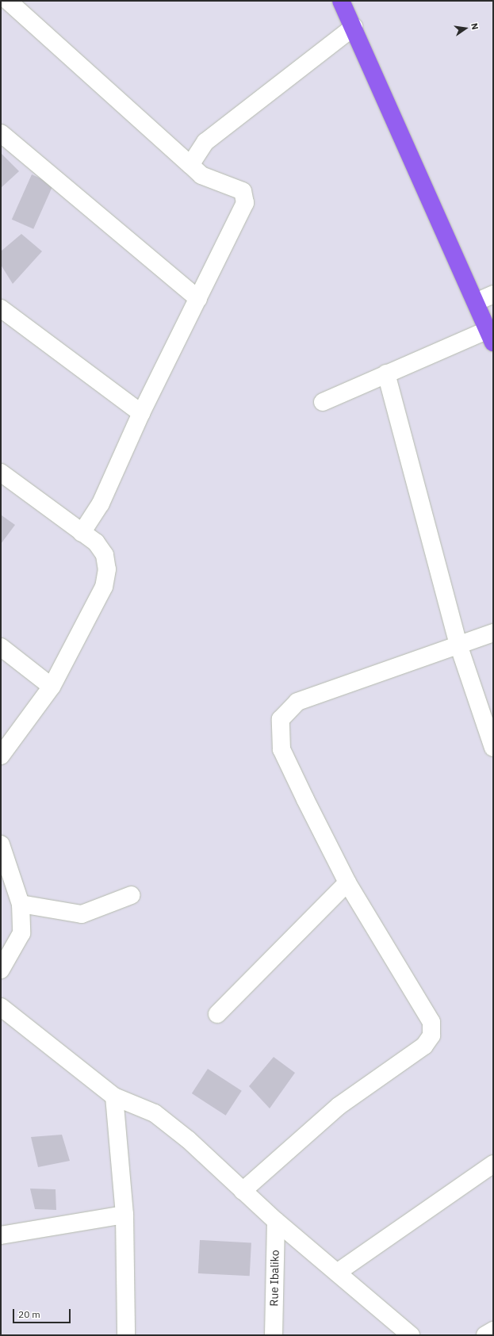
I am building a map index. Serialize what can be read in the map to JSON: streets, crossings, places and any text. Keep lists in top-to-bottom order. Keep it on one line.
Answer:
{"streets":{"street":["Rue Ibaliko"]},"scale_bar":"20 m","north":"right"}
